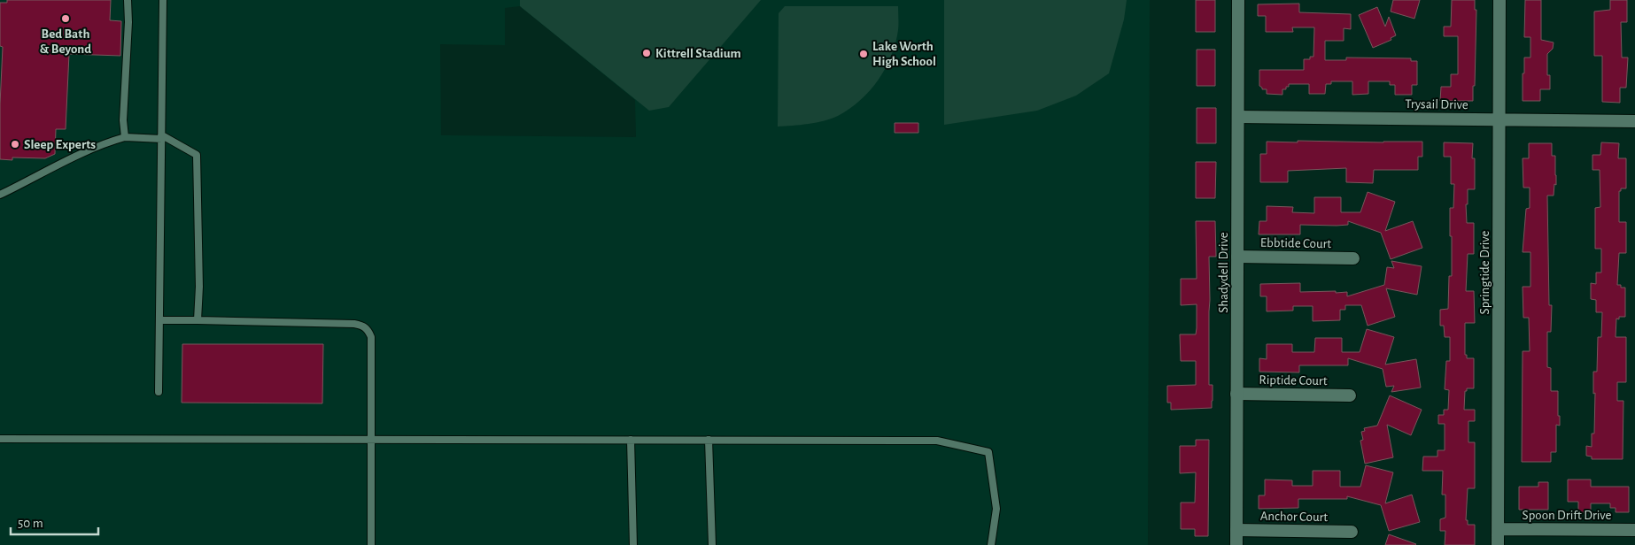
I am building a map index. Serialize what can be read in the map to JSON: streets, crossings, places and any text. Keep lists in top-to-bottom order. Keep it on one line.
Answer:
{"streets":{"street":["Trysail Drive","Ebbtide Court","Shadydell Drive","Springtide Drive","Riptide Court","Spoon Drift Drive","Anchor Court"]},"crossings":[["Trysail Drive","Shadydell Drive"],["Trysail Drive","Springtide Drive"],["Ebbtide Court","Shadydell Drive"],["Shadydell Drive","Riptide Court"],["Shadydell Drive","Anchor Court"],["Springtide Drive","Spoon Drift Drive"]],"places":["Bed Bath & Beyond","Kittrell Stadium","Lake Worth High School","Sleep Experts"],"scale_bar":"50 m"}
